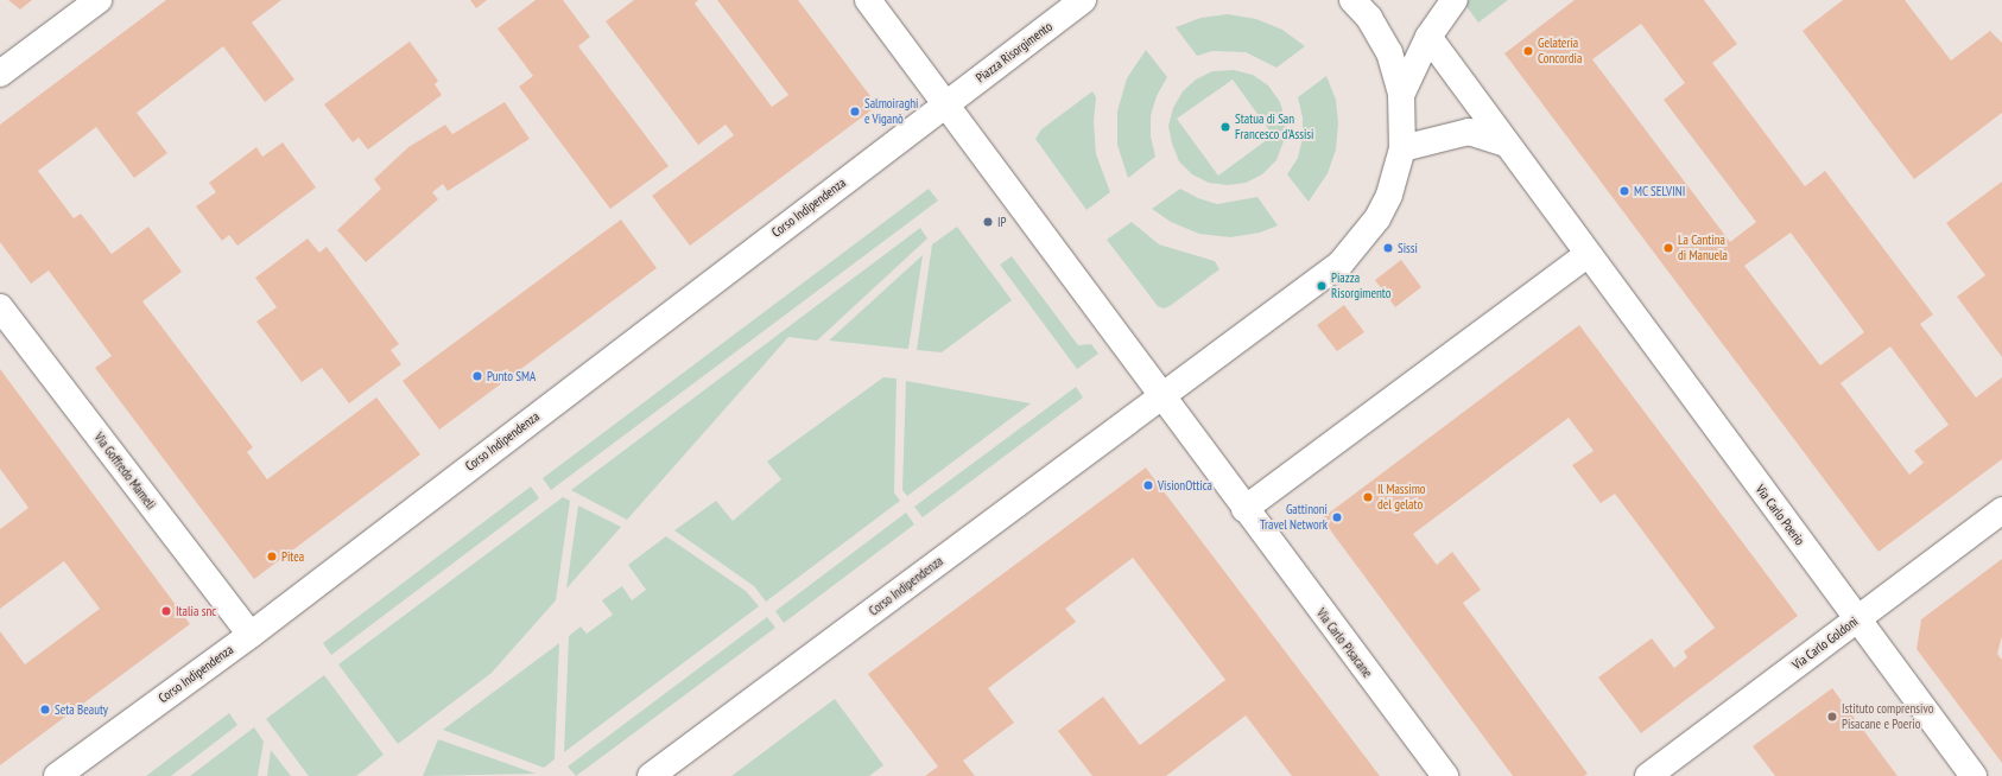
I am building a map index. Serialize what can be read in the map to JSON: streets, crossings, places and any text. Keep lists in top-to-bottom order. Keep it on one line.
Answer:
{"streets":{"street":["Piazza Risorgimento","Corso Indipendenza","Via Goffredo Mameli","Via Carlo Poerio","Via Carlo Pisacane","Via Carlo Goldoni"]},"crossings":[["Piazza Risorgimento","Corso Indipendenza"],["Corso Indipendenza","Via Goffredo Mameli"],["Via Carlo Poerio","Via Carlo Goldoni"]],"places":["Gelateria Concordia","Salmoiraghi e Viganò","Statua di San Francesco d'Assisi","MC SELVINI","IP","Sissi","La Cantina di Manuela","Piazza Risorgimento","Punto SMA","VisionOttica","Il Massimo del gelato","Gattinoni Travel Network","Pitea","Italia snc","Seta Beauty","Istituto comprensivo Pisacane e Poerio"]}
